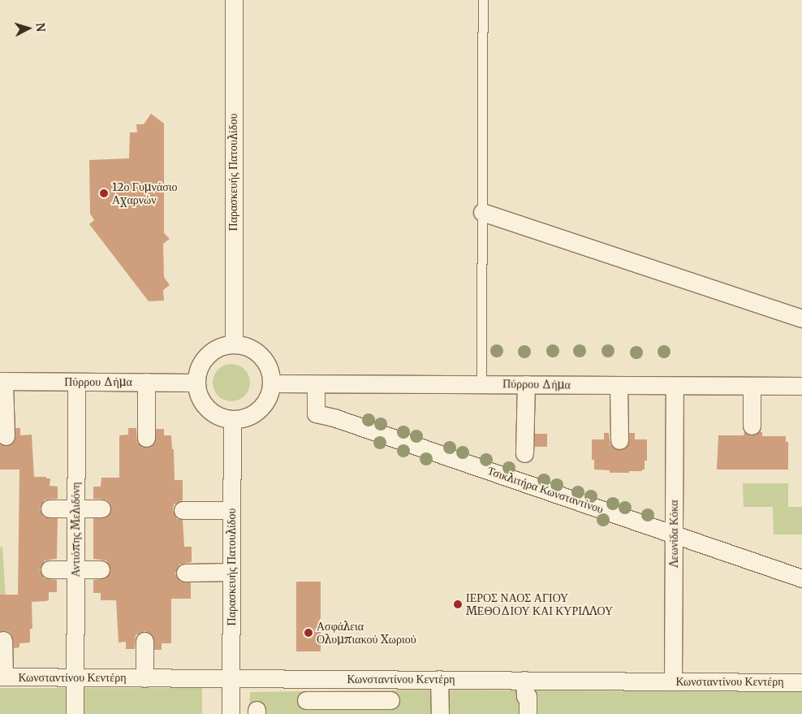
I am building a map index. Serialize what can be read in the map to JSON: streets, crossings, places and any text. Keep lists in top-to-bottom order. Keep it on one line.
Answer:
{"streets":{"street":["Παρασκευής Πατουλίδου","Πύρρου Δήμα","Τσικλιτήρα Κωνσταντίνου","Αντιόπης Μελιδόνη","Λεωνίδα Κόκα","Κωνσταντίνου Κεντέρη"]},"crossings":[["Παρασκευής Πατουλίδου","Πύρρου Δήμα"],["Παρασκευής Πατουλίδου","Κωνσταντίνου Κεντέρη"],["Πύρρου Δήμα","Τσικλιτήρα Κωνσταντίνου"],["Πύρρου Δήμα","Αντιόπης Μελιδόνη"],["Πύρρου Δήμα","Λεωνίδα Κόκα"],["Τσικλιτήρα Κωνσταντίνου","Λεωνίδα Κόκα"],["Αντιόπης Μελιδόνη","Κωνσταντίνου Κεντέρη"],["Λεωνίδα Κόκα","Κωνσταντίνου Κεντέρη"]],"places":["12ο Γυμνάσιο Αχαρνών","ΙΕΡΟΣ ΝΑΟΣ ΑΓΙΟΥ ΜΕΘΟΔΙΟΥ ΚΑΙ ΚΥΡΙΛΛΟΥ","Ασφάλεια Ολυμπιακού Χωριού"],"north":"right"}
